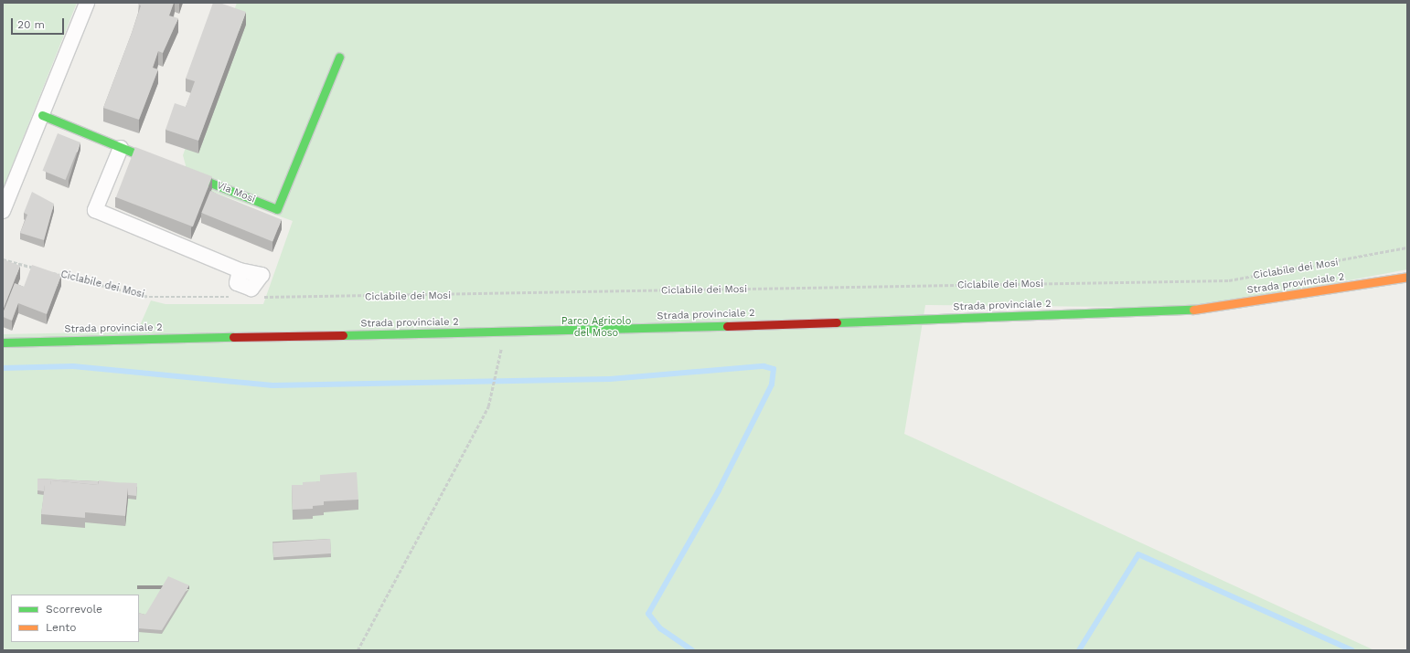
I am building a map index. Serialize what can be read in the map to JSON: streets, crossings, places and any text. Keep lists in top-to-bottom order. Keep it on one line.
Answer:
{"streets":{"main road":["Via Mosi","Strada provinciale 2"],"path":["Ciclabile dei Mosi"]},"parks":["Parco Agricolo del Moso"],"legend":["Scorrevole","Lento"],"scale_bar":"20 m"}
